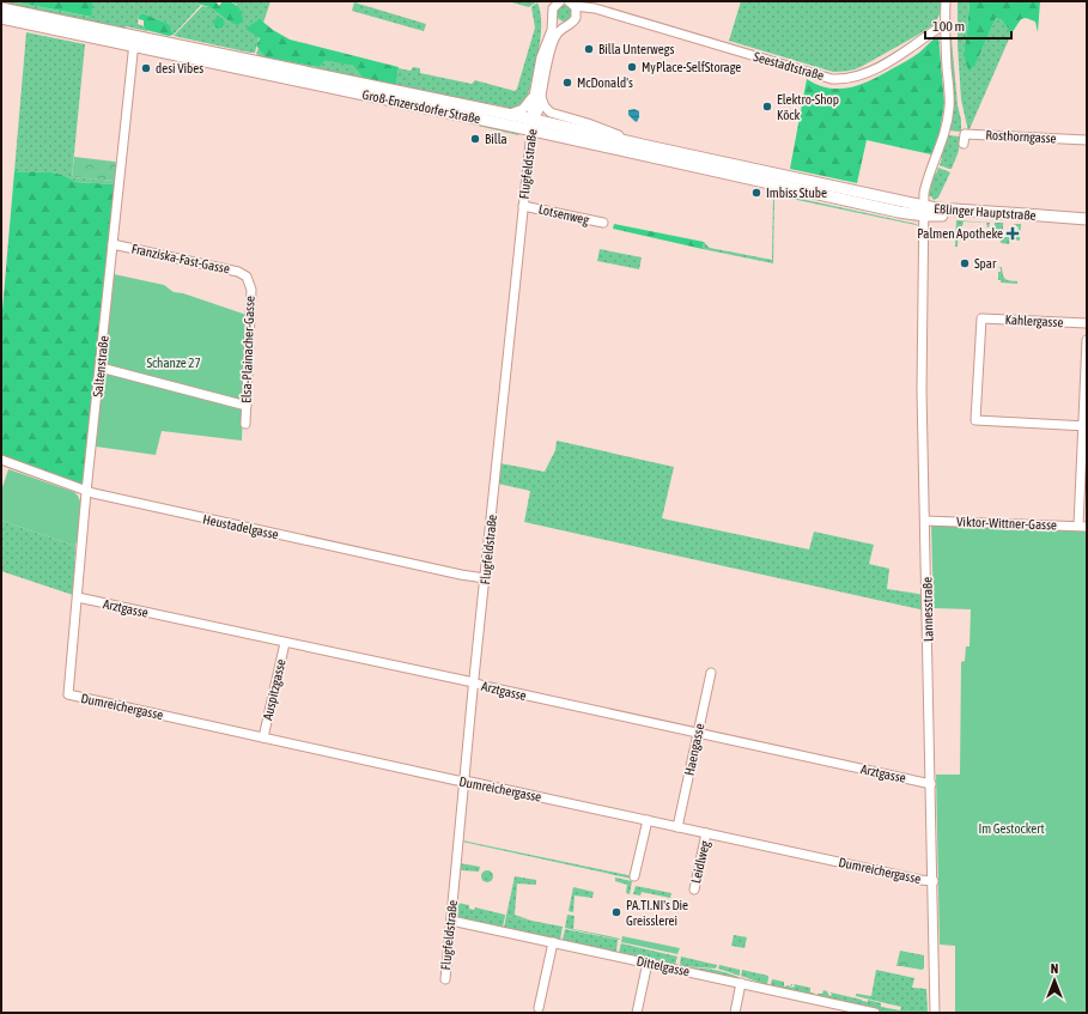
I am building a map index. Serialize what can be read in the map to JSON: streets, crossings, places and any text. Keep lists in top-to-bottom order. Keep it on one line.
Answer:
{"streets":{"main road":["Groß-Enzersdorfer Straße","Eßlinger Hauptstraße"],"street":["Seestadtstraße","Rosthorngasse","Flugfeldstraße","Lotsenweg","Franziska-Fast-Gasse","Kahlergasse","Elsa-Plainacher-Gasse","Saltenstraße","Viktor-Wittner-Gasse","Heustadelgasse","Arztgasse","Lannesstraße","Auspitzgasse","Dumreichergasse","Haengasse","Leidlweg","Dittelgasse"]},"crossings":[["Seestadtstraße","Lannesstraße"],["Groß-Enzersdorfer Straße","Flugfeldstraße"],["Groß-Enzersdorfer Straße","Eßlinger Hauptstraße"],["Groß-Enzersdorfer Straße","Saltenstraße"],["Groß-Enzersdorfer Straße","Lannesstraße"],["Flugfeldstraße","Lotsenweg"],["Flugfeldstraße","Heustadelgasse"],["Flugfeldstraße","Arztgasse"],["Flugfeldstraße","Dumreichergasse"],["Flugfeldstraße","Dittelgasse"],["Eßlinger Hauptstraße","Lannesstraße"],["Franziska-Fast-Gasse","Elsa-Plainacher-Gasse"],["Franziska-Fast-Gasse","Saltenstraße"],["Saltenstraße","Heustadelgasse"],["Saltenstraße","Arztgasse"],["Saltenstraße","Dumreichergasse"],["Viktor-Wittner-Gasse","Lannesstraße"],["Arztgasse","Lannesstraße"],["Arztgasse","Auspitzgasse"],["Arztgasse","Haengasse"],["Lannesstraße","Dumreichergasse"],["Auspitzgasse","Dumreichergasse"],["Dumreichergasse","Haengasse"],["Dumreichergasse","Leidlweg"]],"parks":["Schanze 27","Im Gestockert"],"places":{"other":["Billa Unterwegs","MyPlace-SelfStorage","desi Vibes","McDonald's","Elektro-Shop Köck","Billa","Imbiss Stube","Spar","PA.TI.NI's Die Greisslerei"],"health":["Palmen Apotheke"]},"scale_bar":"100 m","north":"top"}
